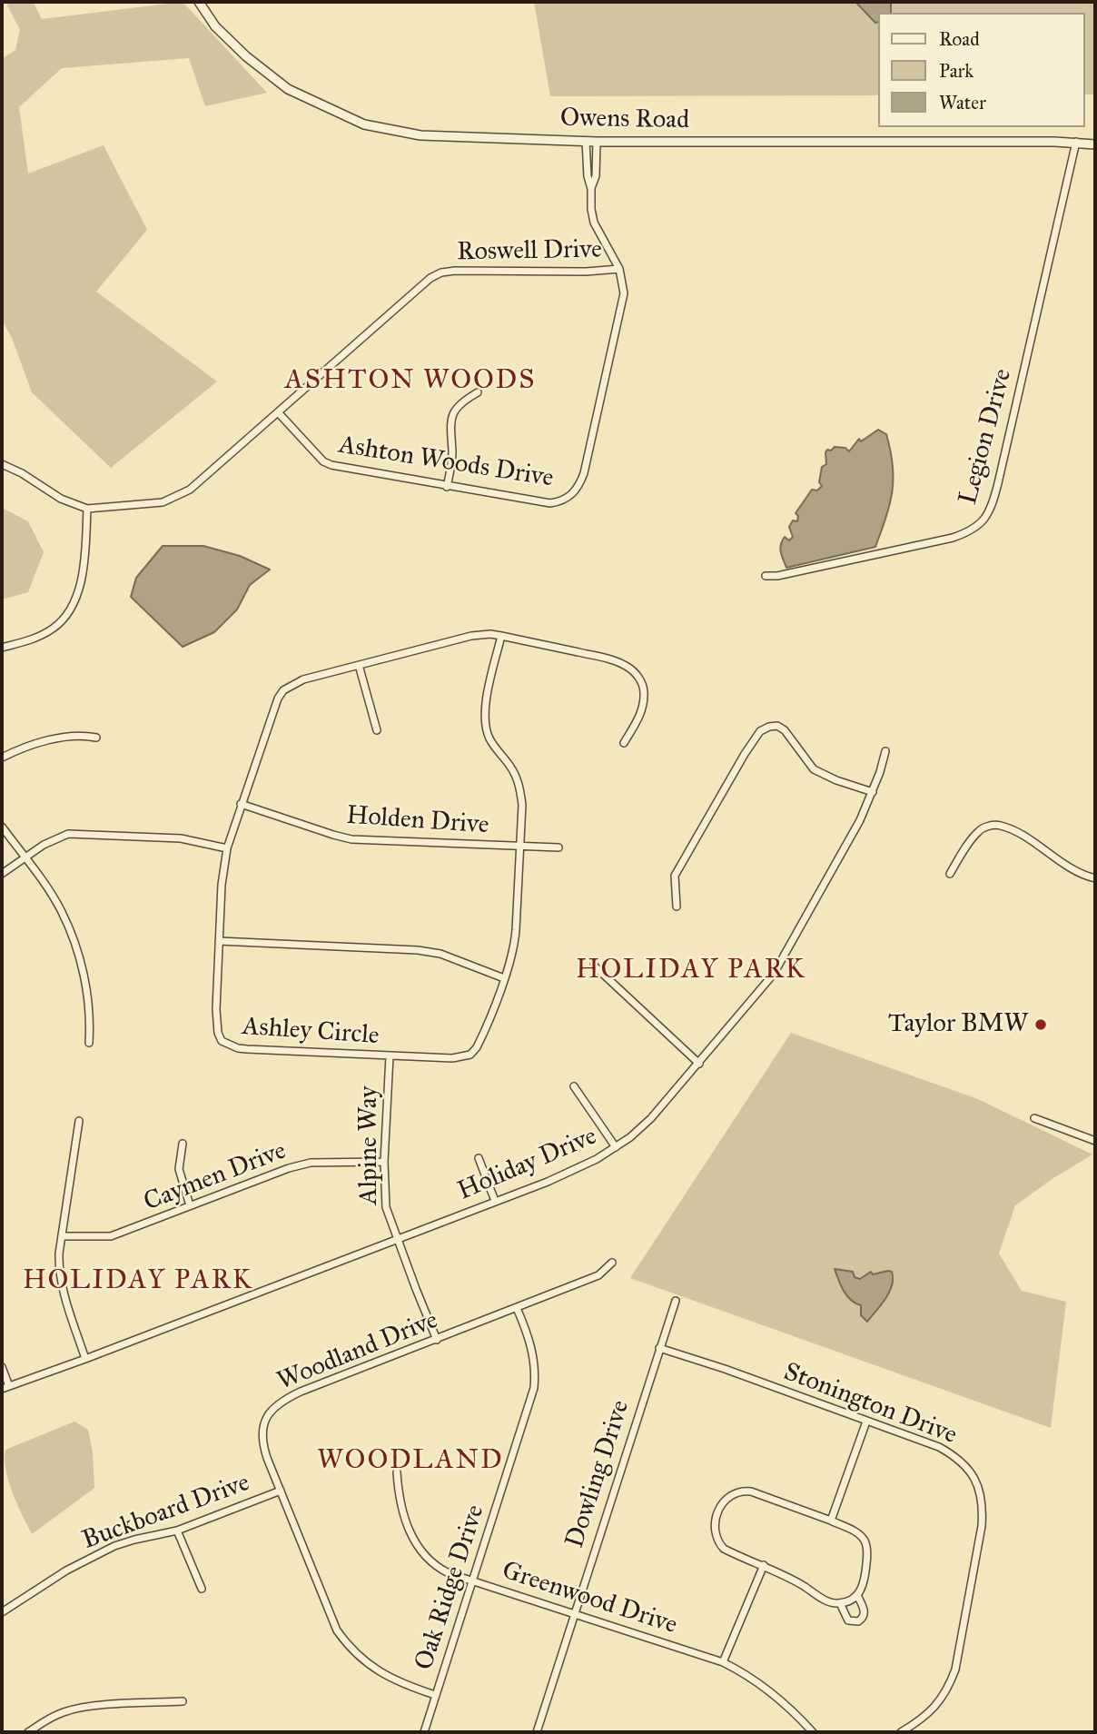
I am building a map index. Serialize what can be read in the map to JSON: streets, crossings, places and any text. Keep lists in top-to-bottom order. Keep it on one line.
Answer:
{"streets":{"street":["Owens Road","Roswell Drive","Legion Drive","Ashton Woods Drive","Holden Drive","Ashley Circle","Alpine Way","Holiday Drive","Caymen Drive","Woodland Drive","Stonington Drive","Dowling Drive","Buckboard Drive","Oak Ridge Drive","Greenwood Drive"]},"crossings":[["Owens Road","Legion Drive"],["Owens Road","Ashton Woods Drive"],["Roswell Drive","Ashton Woods Drive"],["Holden Drive","Ashley Circle"],["Ashley Circle","Alpine Way"],["Alpine Way","Holiday Drive"],["Alpine Way","Caymen Drive"],["Alpine Way","Woodland Drive"],["Woodland Drive","Buckboard Drive"],["Woodland Drive","Oak Ridge Drive"],["Stonington Drive","Dowling Drive"],["Dowling Drive","Greenwood Drive"],["Oak Ridge Drive","Greenwood Drive"]],"districts":["ASHTON WOODS","HOLIDAY PARK","HOLIDAY PARK","WOODLAND"],"places":["Taylor BMW"],"legend":["Road","Park","Water"]}
